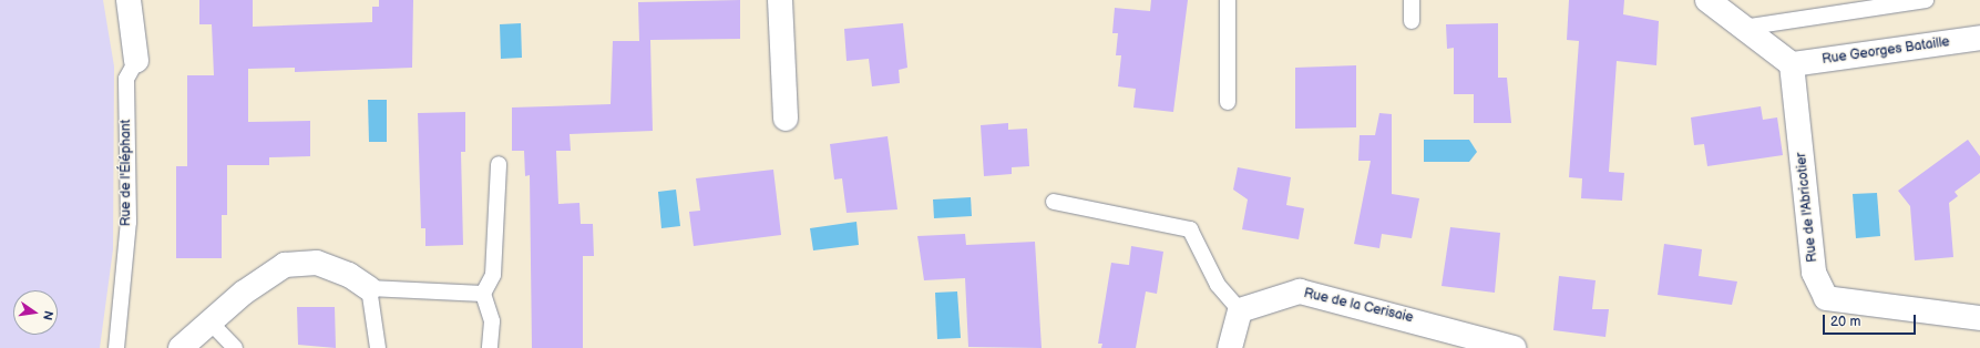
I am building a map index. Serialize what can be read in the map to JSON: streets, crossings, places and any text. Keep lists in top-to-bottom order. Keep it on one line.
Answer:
{"streets":{"street":["Rue Georges Bataille","Rue de l'Éléphant","Rue de l'Abricotier","Rue de la Cerisaie"]},"crossings":[["Rue Georges Bataille","Rue de l'Abricotier"]],"scale_bar":"20 m","north":"right"}
